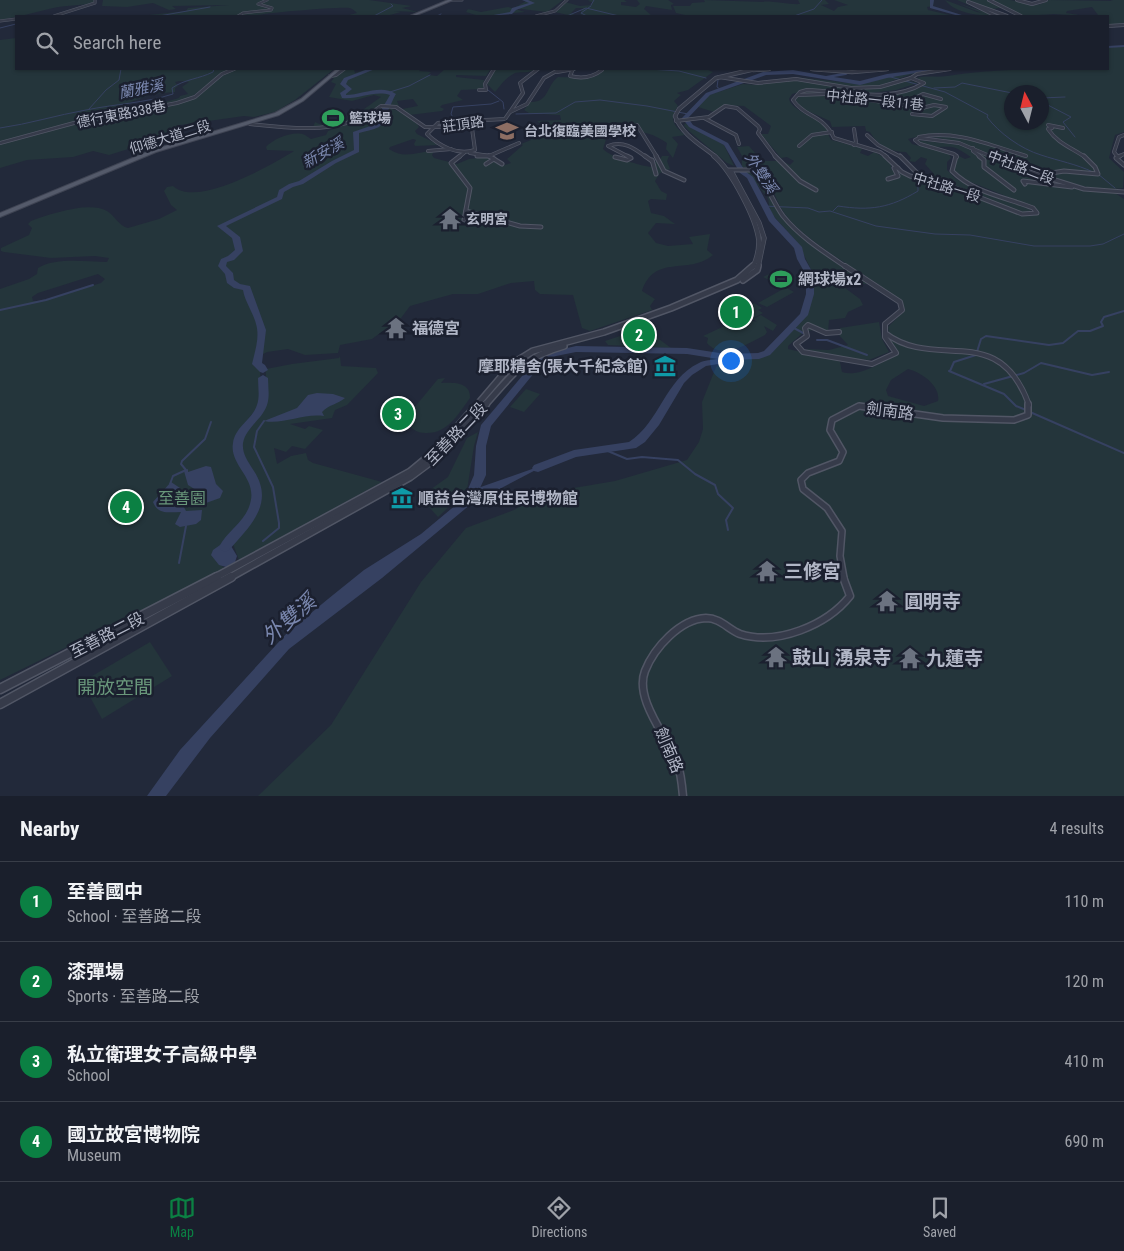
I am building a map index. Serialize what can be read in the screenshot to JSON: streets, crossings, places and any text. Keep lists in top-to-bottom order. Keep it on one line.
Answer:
{"streets":{"main road":["仰德大道二段"],"street":["中社路一段11巷","德行東路338巷","莊頂路","中社路二段","中社路一段","劍南路","至善路二段"]},"crossings":[["中社路一段11巷","中社路一段"],["莊頂路","仰德大道二段"],["中社路二段","中社路一段"]],"water":["蘭雅溪","新安溪","外雙溪"],"parks":["至善園","開放空間"],"places":{"sports":["籃球場","網球場x2"],"school or university":["台北復臨美國學校"],"temple":["玄明宮","福德宮","三修宮","圓明寺","鼓山 湧泉寺","九蓮寺"],"museum":["摩耶精舍(張大千紀念館)","順益台灣原住民博物館"]},"north":"top","page":{"search":"Search here","pins":["1","2","3","4"],"heading":["Nearby","4 results"],"list":[{"mark":"1","name":"至善國中","note":"School · 至善路二段","value":"110 m"},{"mark":"2","name":"漆彈場","note":"Sports · 至善路二段","value":"120 m"},{"mark":"3","name":"私立衛理女子高級中學","note":"School","value":"410 m"},{"mark":"4","name":"國立故宮博物院","note":"Museum","value":"690 m"}],"nav":["Map","Directions","Saved"]}}
